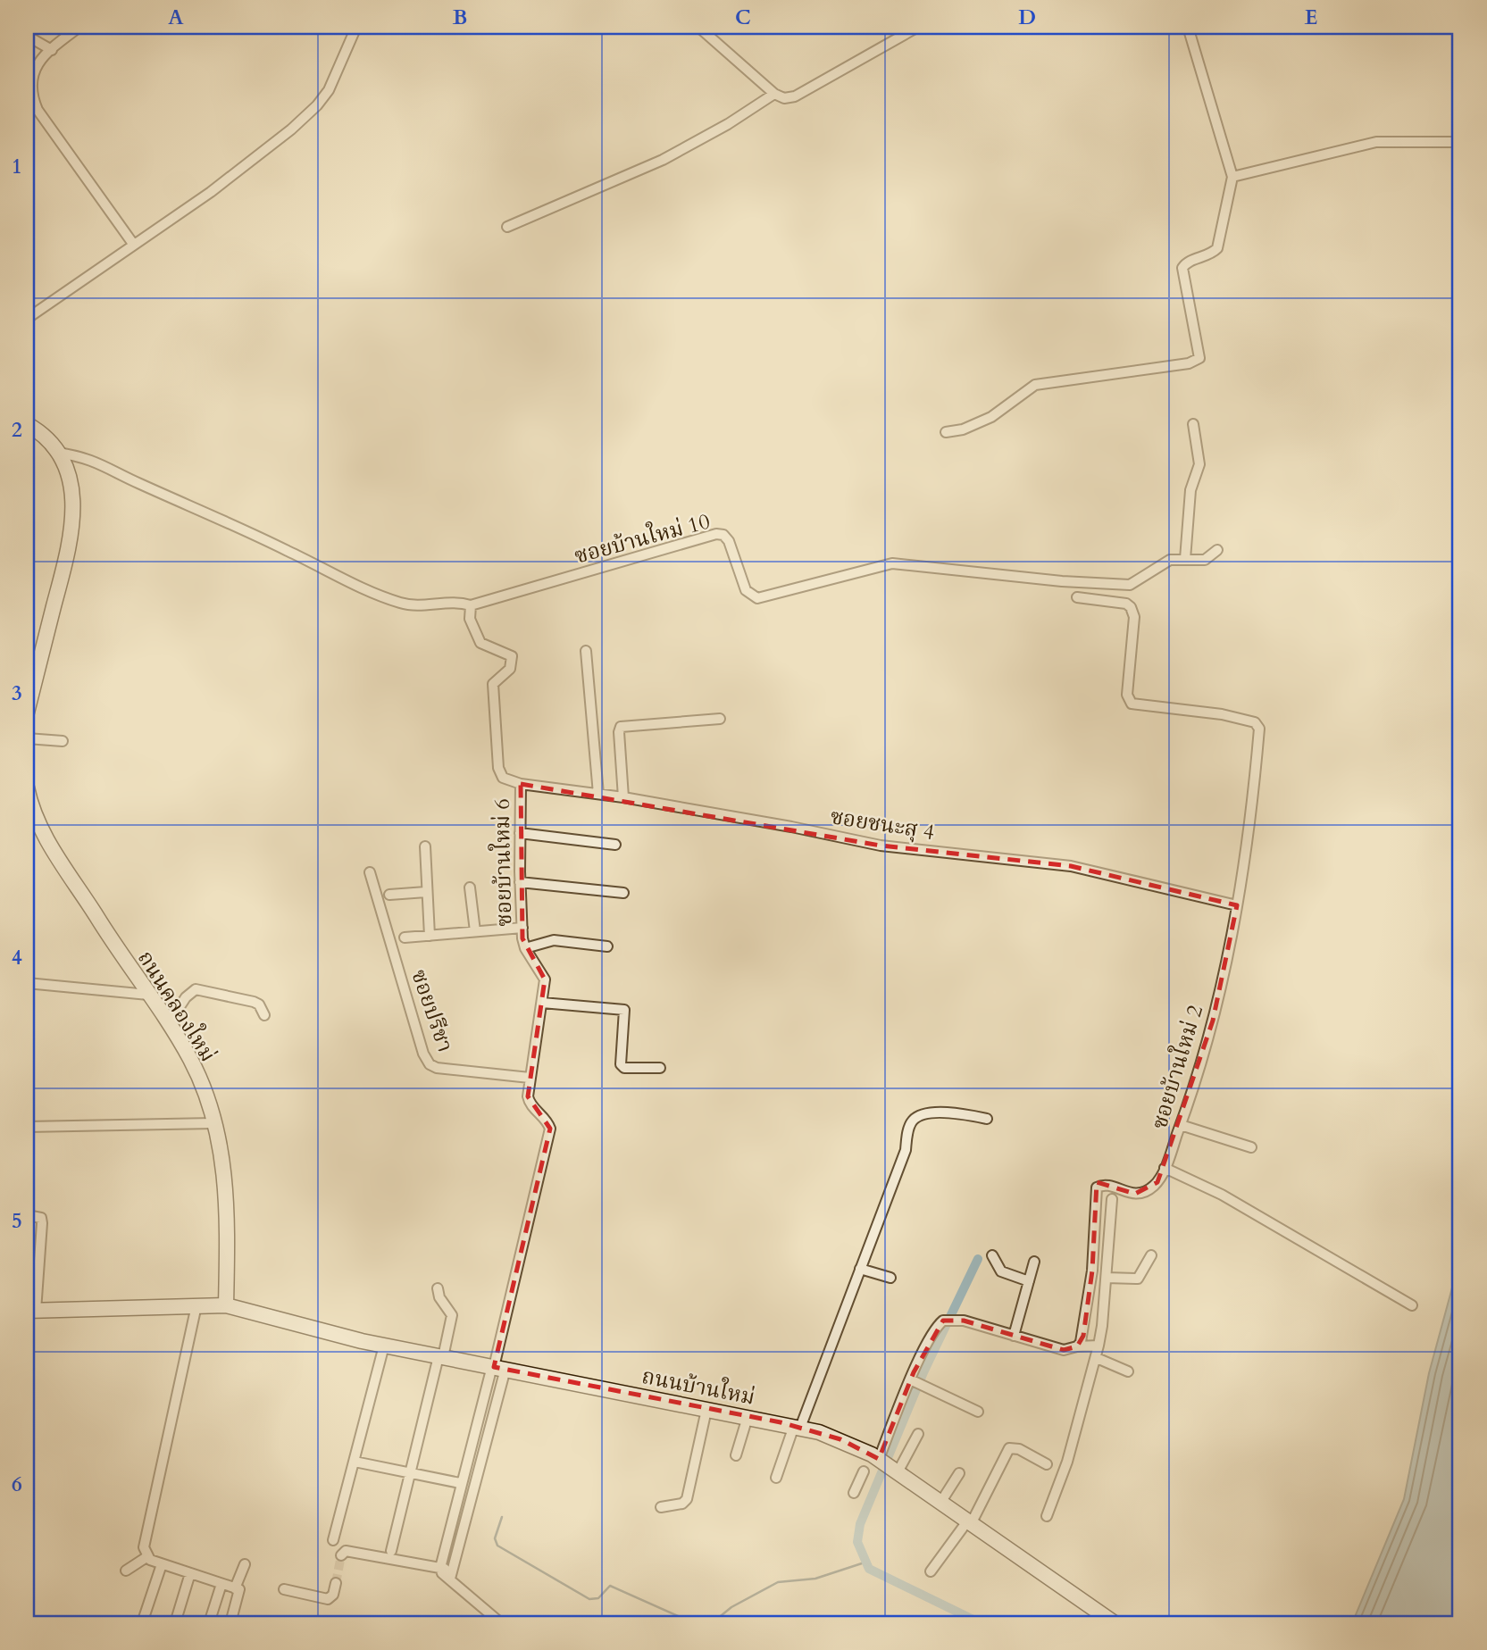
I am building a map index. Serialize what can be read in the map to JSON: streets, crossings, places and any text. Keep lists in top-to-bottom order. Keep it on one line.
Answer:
{"streets":{"street":["ซอยบ้านใหม่ 10","ซอยชนะสุ 4","ซอยบ้านใหม่ 6","ถนนคลองใหม่","ซอยปรีชา","ซอยบ้านใหม่ 2","ถนนบ้านใหม่"]},"crossings":[["ซอยบ้านใหม่ 10","ซอยบ้านใหม่ 6"],["ซอยชนะสุ 4","ซอยบ้านใหม่ 6"],["ซอยชนะสุ 4","ซอยบ้านใหม่ 2"],["ซอยบ้านใหม่ 6","ซอยปรีชา"],["ซอยบ้านใหม่ 6","ถนนบ้านใหม่"],["ถนนคลองใหม่","ถนนบ้านใหม่"]],"grid":{"columns":["A","B","C","D","E"],"rows":["1","2","3","4","5","6"]}}
